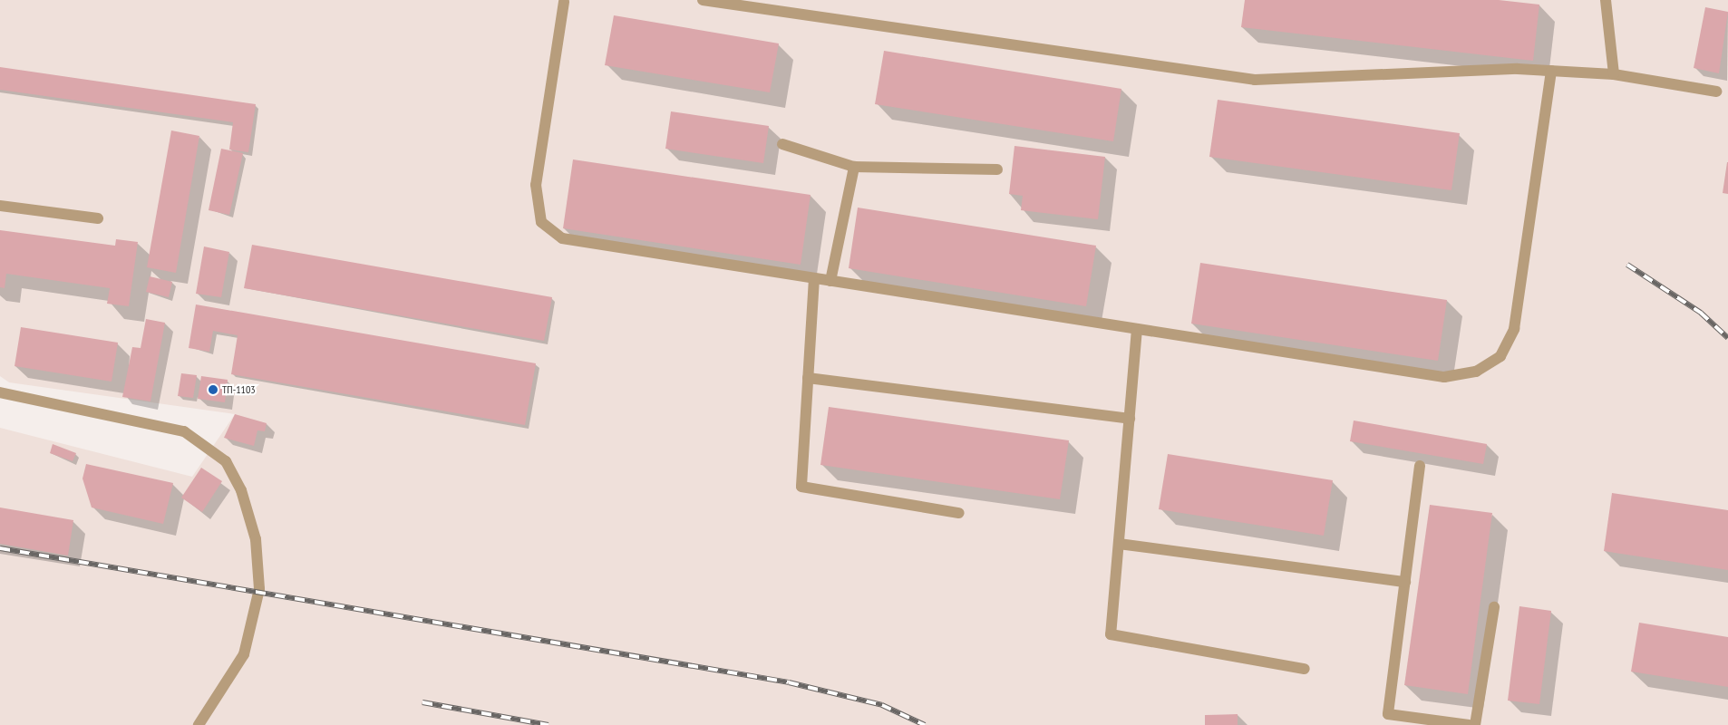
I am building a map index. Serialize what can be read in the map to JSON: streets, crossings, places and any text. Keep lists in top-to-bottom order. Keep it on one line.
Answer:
{"places":["ТП-1103"]}
